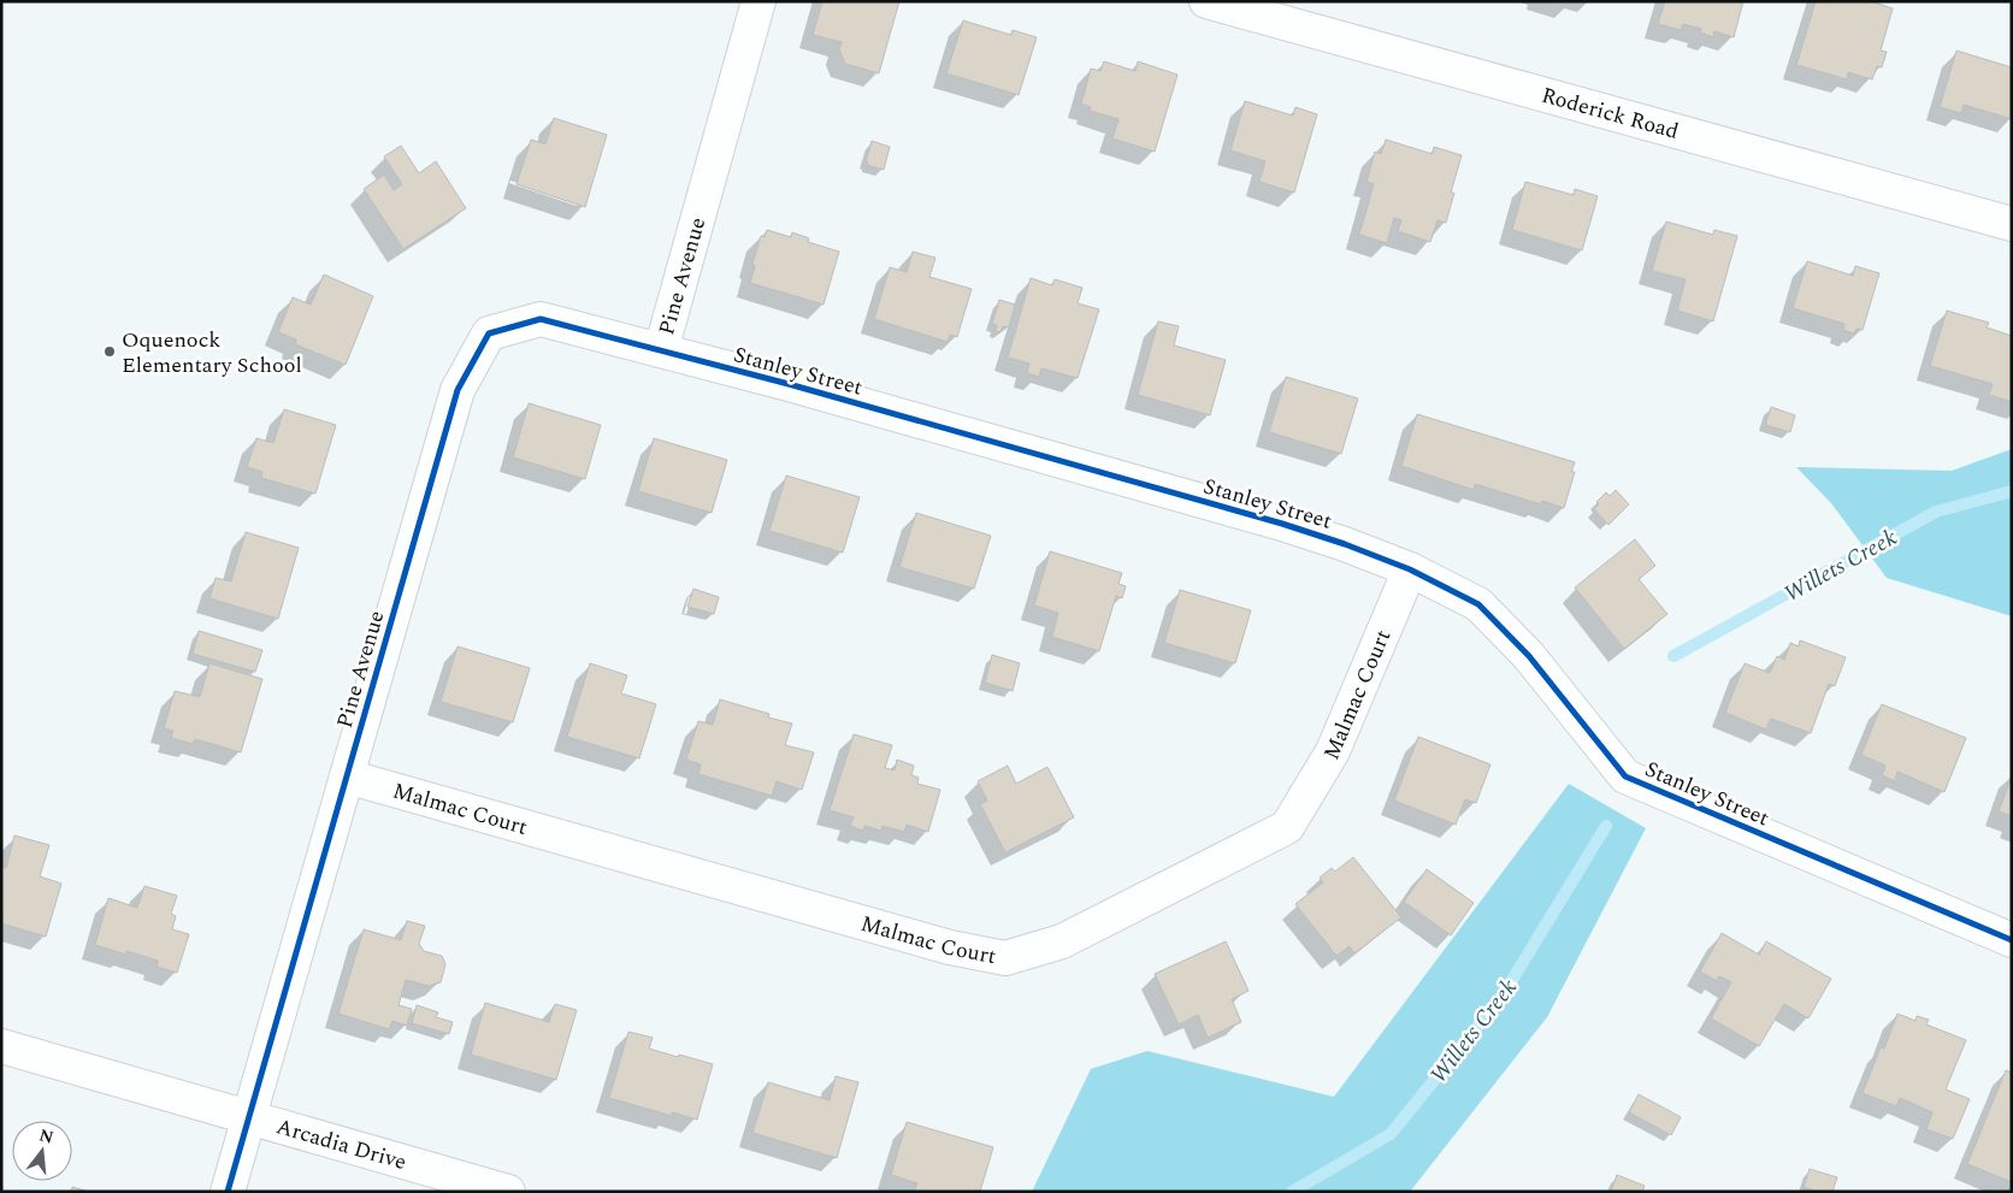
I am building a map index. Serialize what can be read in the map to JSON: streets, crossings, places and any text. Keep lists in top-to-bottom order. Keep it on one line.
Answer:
{"streets":{"street":["Roderick Road","Pine Avenue","Stanley Street","Malmac Court","Arcadia Drive"]},"crossings":[["Pine Avenue","Stanley Street"],["Pine Avenue","Malmac Court"],["Pine Avenue","Arcadia Drive"],["Stanley Street","Malmac Court"]],"water":["Willets Creek"],"places":["Oquenock Elementary School"],"north":"top"}
